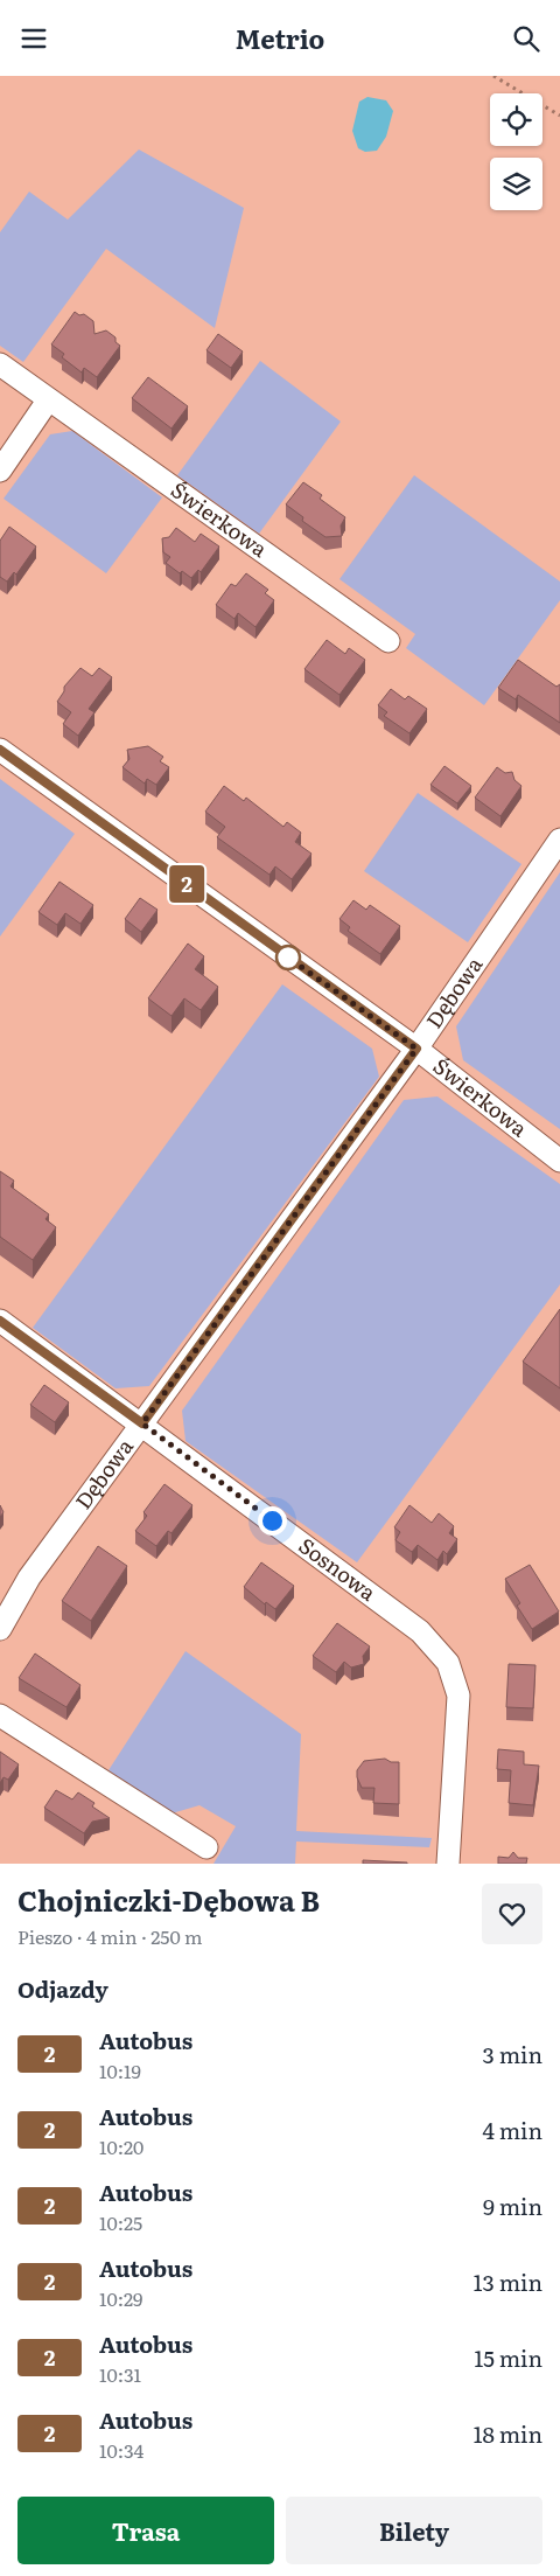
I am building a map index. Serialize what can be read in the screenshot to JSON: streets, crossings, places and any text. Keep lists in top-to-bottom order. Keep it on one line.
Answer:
{"streets":{"street":["Świerkowa","Dębowa","Sosnowa"]},"crossings":[["Świerkowa","Dębowa"],["Dębowa","Sosnowa"]],"lines":["bus line 2"],"page":{"header":"Metrio","on_map":"2","heading":[["Chojniczki-Dębowa B","Pieszo · 4 min · 250 m"],"Odjazdy"],"list":[{"mark":"2","name":"Autobus","note":"10:19","value":"3 min"},{"mark":"2","name":"Autobus","note":"10:20","value":"4 min"},{"mark":"2","name":"Autobus","note":"10:25","value":"9 min"},{"mark":"2","name":"Autobus","note":"10:29","value":"13 min"},{"mark":"2","name":"Autobus","note":"10:31","value":"15 min"},{"mark":"2","name":"Autobus","note":"10:34","value":"18 min"}],"buttons":["Trasa","Bilety"]}}
